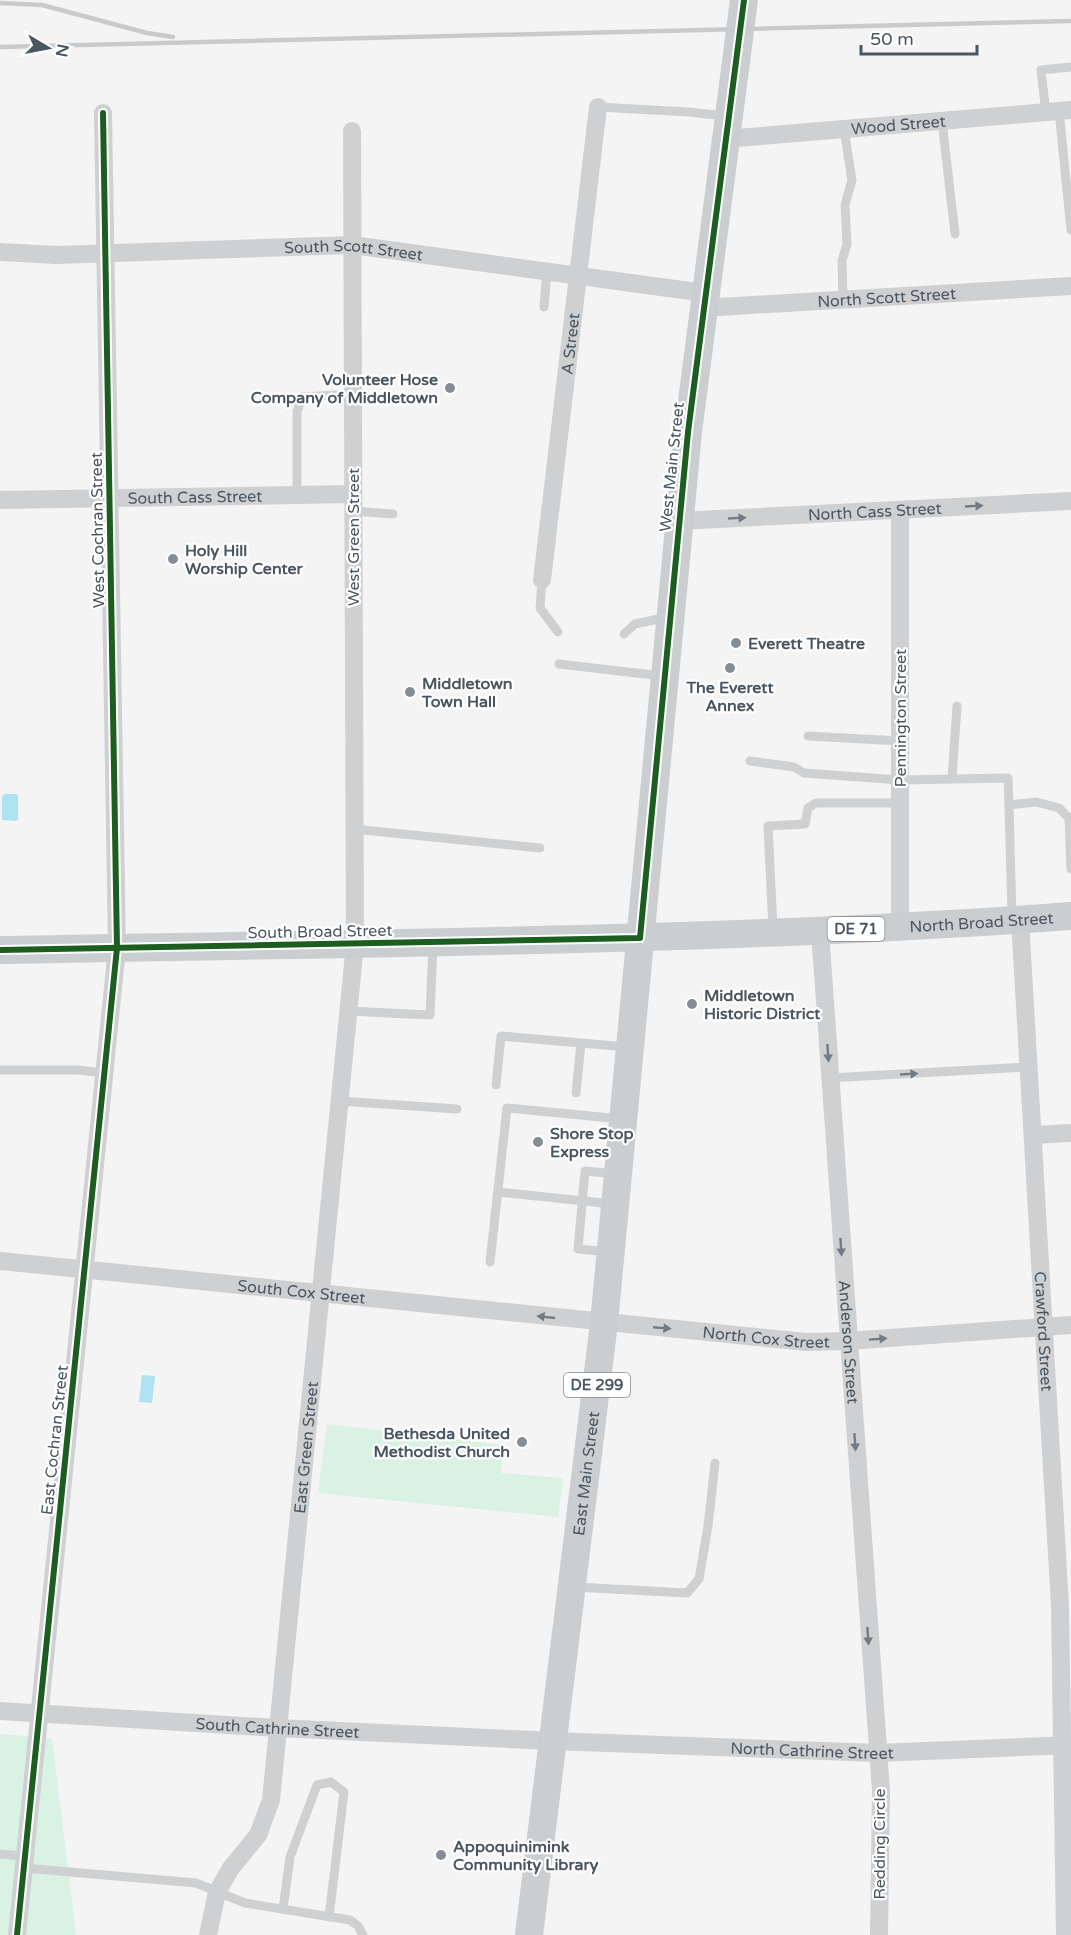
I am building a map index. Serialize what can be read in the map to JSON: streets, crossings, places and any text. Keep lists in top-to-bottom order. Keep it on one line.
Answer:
{"streets":{"main road":["West Main Street","North Broad Street","DE 71","South Broad Street","DE 299","East Main Street"],"street":["Wood Street","South Scott Street","North Scott Street","A Street","South Cass Street","North Cass Street","West Cochran Street","West Green Street","Pennington Street","South Cox Street","Crawford Street","North Cox Street","Anderson Street","East Cochran Street","East Green Street","South Cathrine Street","North Cathrine Street","Redding Circle"]},"crossings":[["Wood Street","West Main Street"],["South Scott Street","North Scott Street"],["South Scott Street","A Street"],["South Scott Street","West Main Street"],["South Scott Street","West Cochran Street"],["South Scott Street","West Green Street"],["North Scott Street","West Main Street"],["West Main Street","North Cass Street"],["West Main Street","North Broad Street"],["West Main Street","South Broad Street"],["West Main Street","East Main Street"],["South Cass Street","West Cochran Street"],["South Cass Street","West Green Street"],["North Cass Street","Pennington Street"],["West Cochran Street","South Broad Street"],["West Cochran Street","East Cochran Street"],["West Green Street","South Broad Street"],["West Green Street","East Green Street"],["Pennington Street","North Broad Street"],["North Broad Street","South Broad Street"],["North Broad Street","Crawford Street"],["North Broad Street","Anderson Street"],["North Broad Street","East Main Street"],["South Broad Street","East Cochran Street"],["South Broad Street","East Green Street"],["South Broad Street","East Main Street"],["South Cox Street","North Cox Street"],["South Cox Street","East Cochran Street"],["South Cox Street","East Green Street"],["South Cox Street","East Main Street"],["Crawford Street","North Cox Street"],["Crawford Street","North Cathrine Street"],["North Cox Street","Anderson Street"],["North Cox Street","East Main Street"],["Anderson Street","North Cathrine Street"],["Anderson Street","Redding Circle"],["East Cochran Street","South Cathrine Street"],["East Green Street","South Cathrine Street"],["East Main Street","South Cathrine Street"],["East Main Street","North Cathrine Street"],["South Cathrine Street","North Cathrine Street"],["North Cathrine Street","Redding Circle"]],"one_way":["North Cass Street","South Cox Street","North Cox Street","Anderson Street"],"places":["Volunteer Hose Company of Middletown","Holy Hill Worship Center","Everett Theatre","The Everett Annex","Middletown Town Hall","Middletown Historic District","Shore Stop Express","Bethesda United Methodist Church","Appoquinimink Community Library"],"scale_bar":"50 m","north":"right"}
